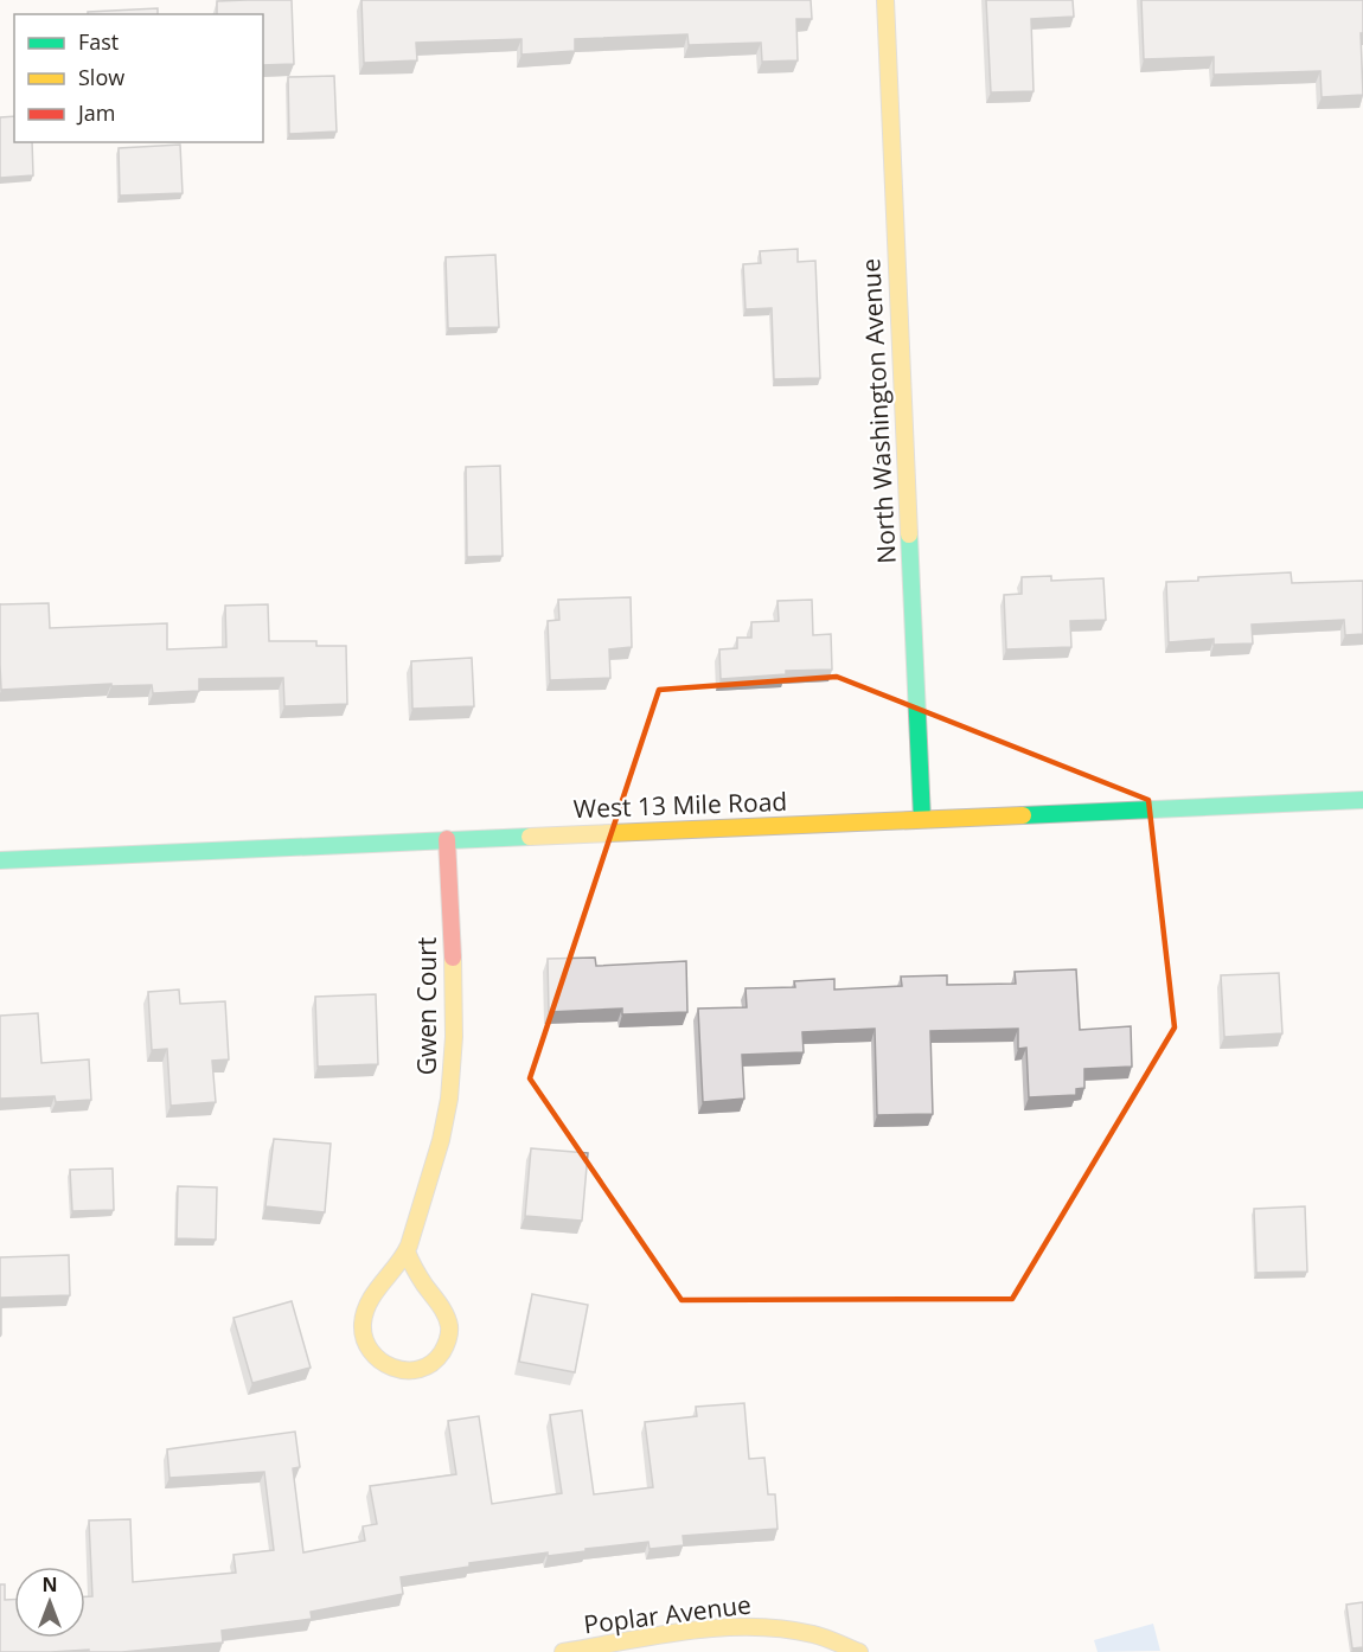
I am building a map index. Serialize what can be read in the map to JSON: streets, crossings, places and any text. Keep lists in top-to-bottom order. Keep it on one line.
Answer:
{"streets":{"street":["North Washington Avenue","West 13 Mile Road","Gwen Court","Poplar Avenue"]},"crossings":[["North Washington Avenue","West 13 Mile Road"],["West 13 Mile Road","Gwen Court"]],"legend":["Fast","Slow","Jam"],"north":"top"}
